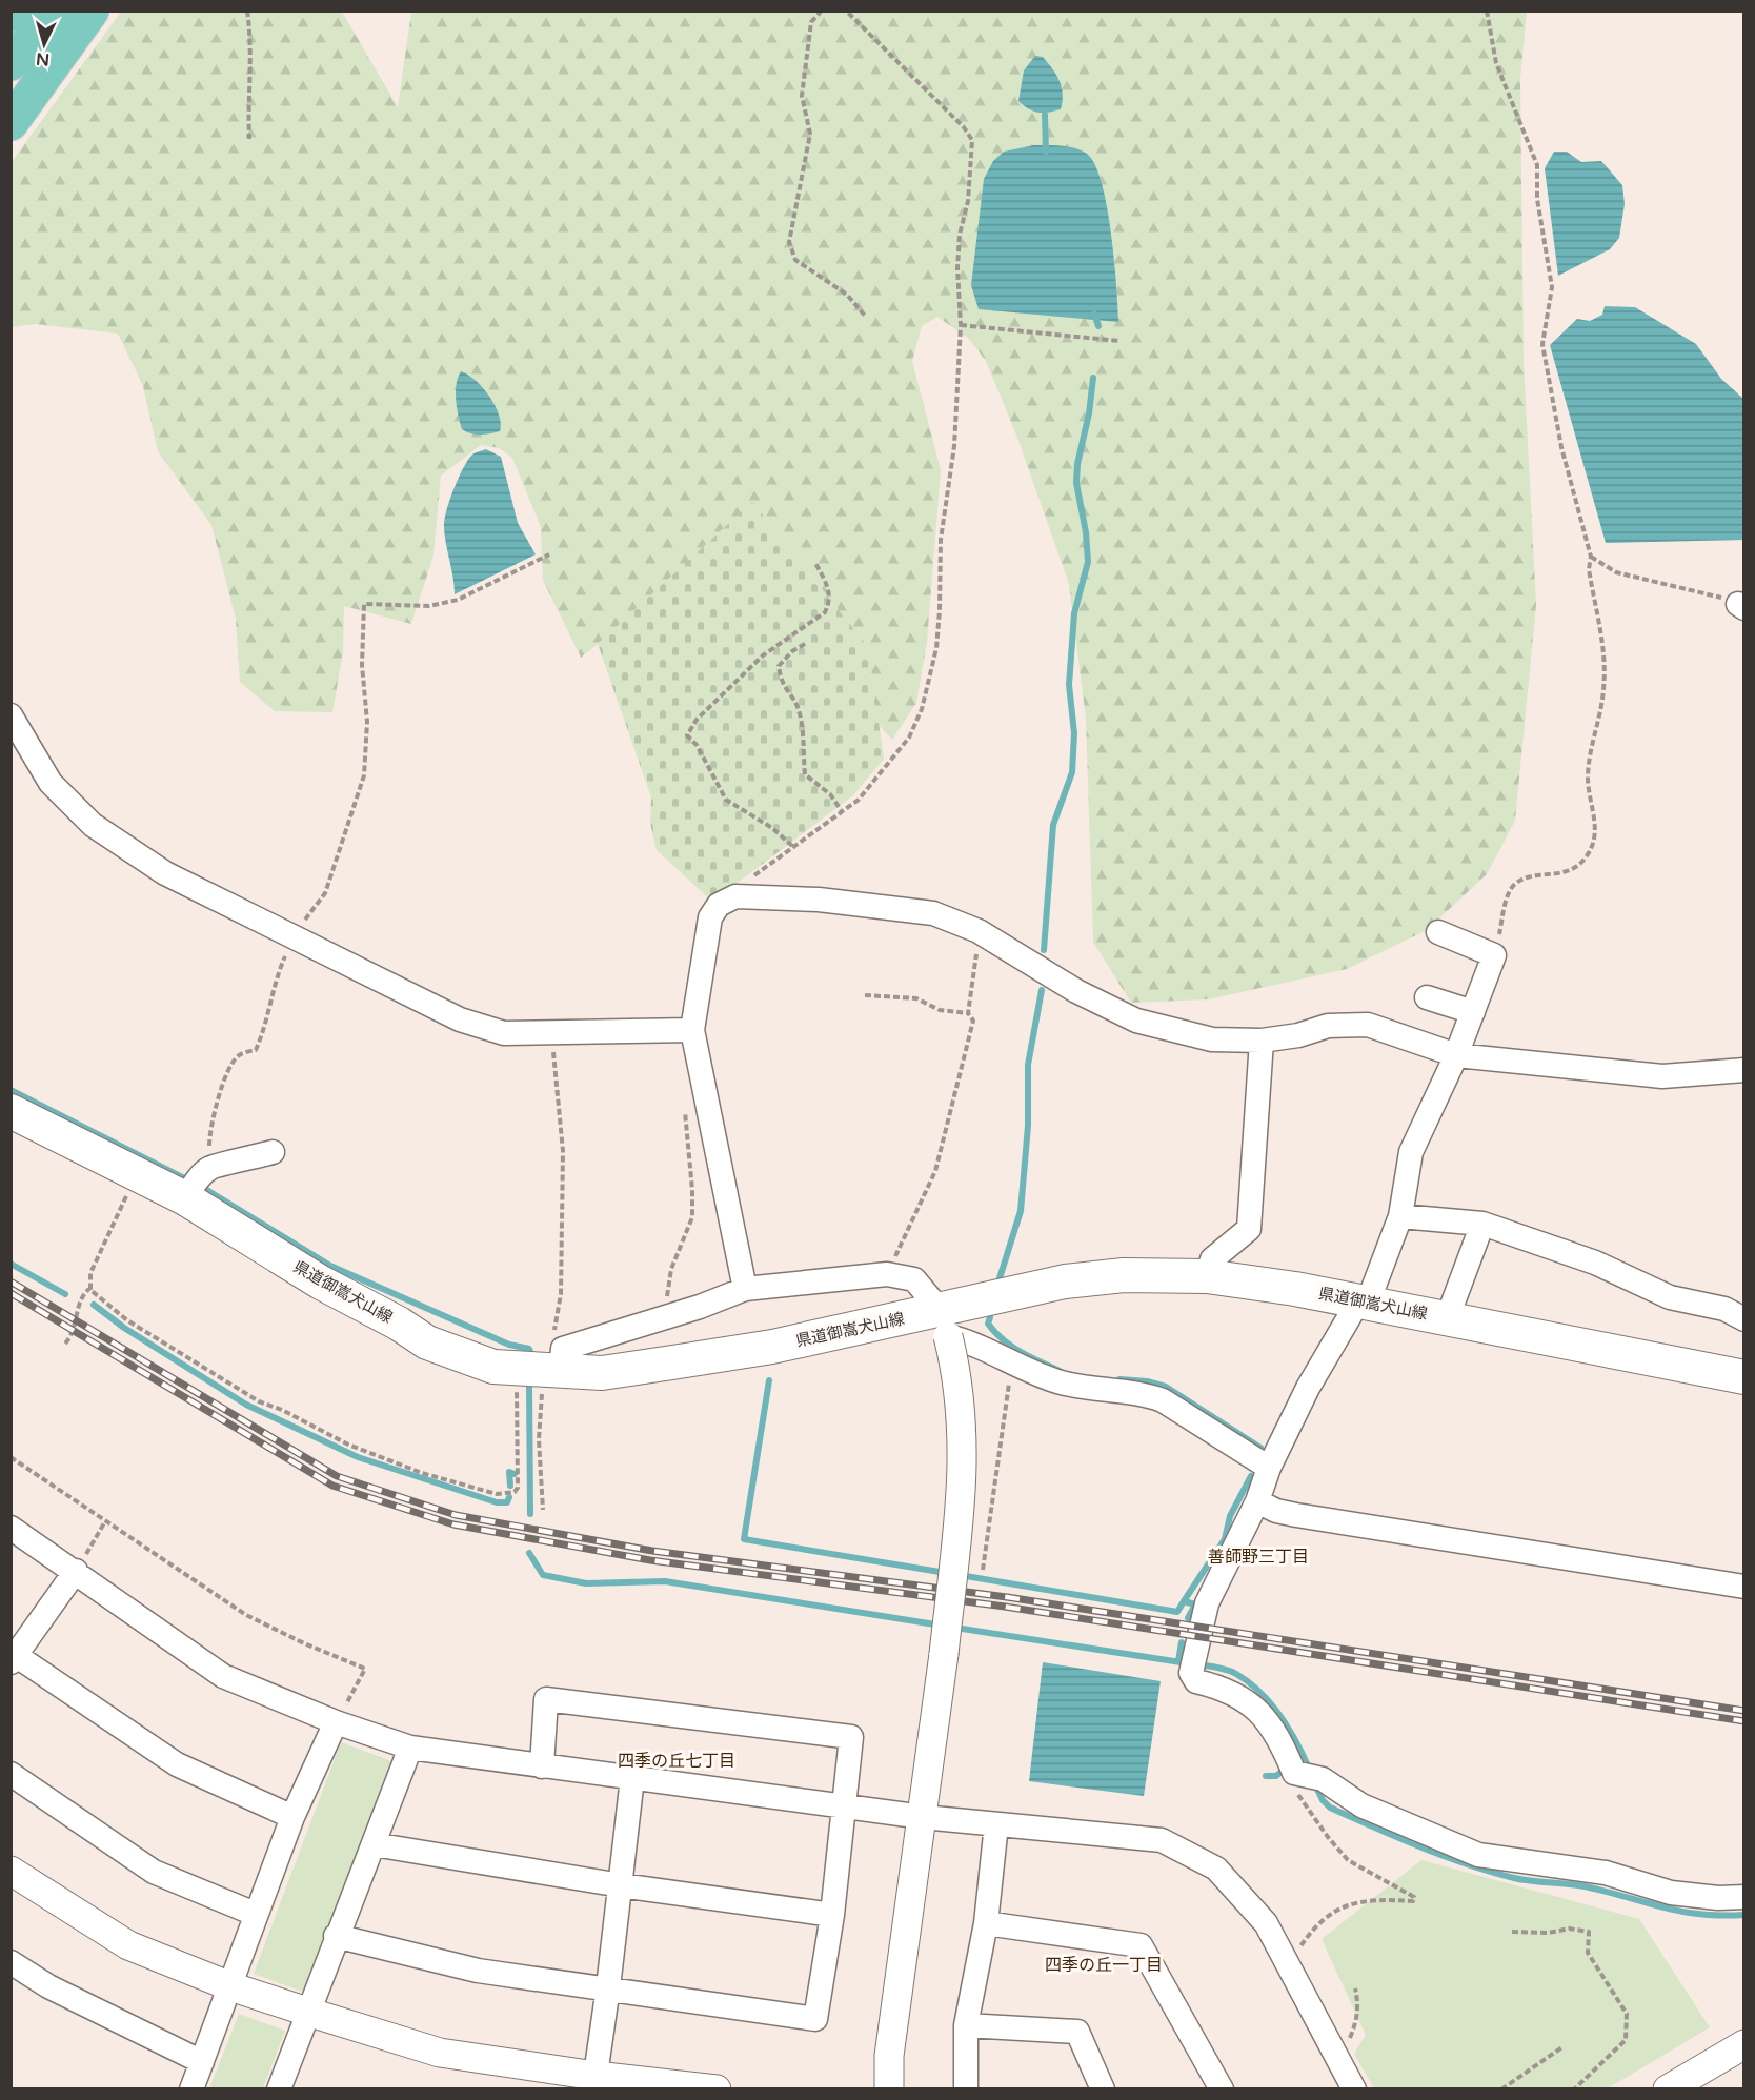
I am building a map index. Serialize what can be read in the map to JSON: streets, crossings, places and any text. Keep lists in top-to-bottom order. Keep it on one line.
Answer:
{"streets":{"main road":["県道御嵩犬山線"]},"districts":["善師野三丁目","四季の丘七丁目","四季の丘一丁目"],"north":"bottom"}
